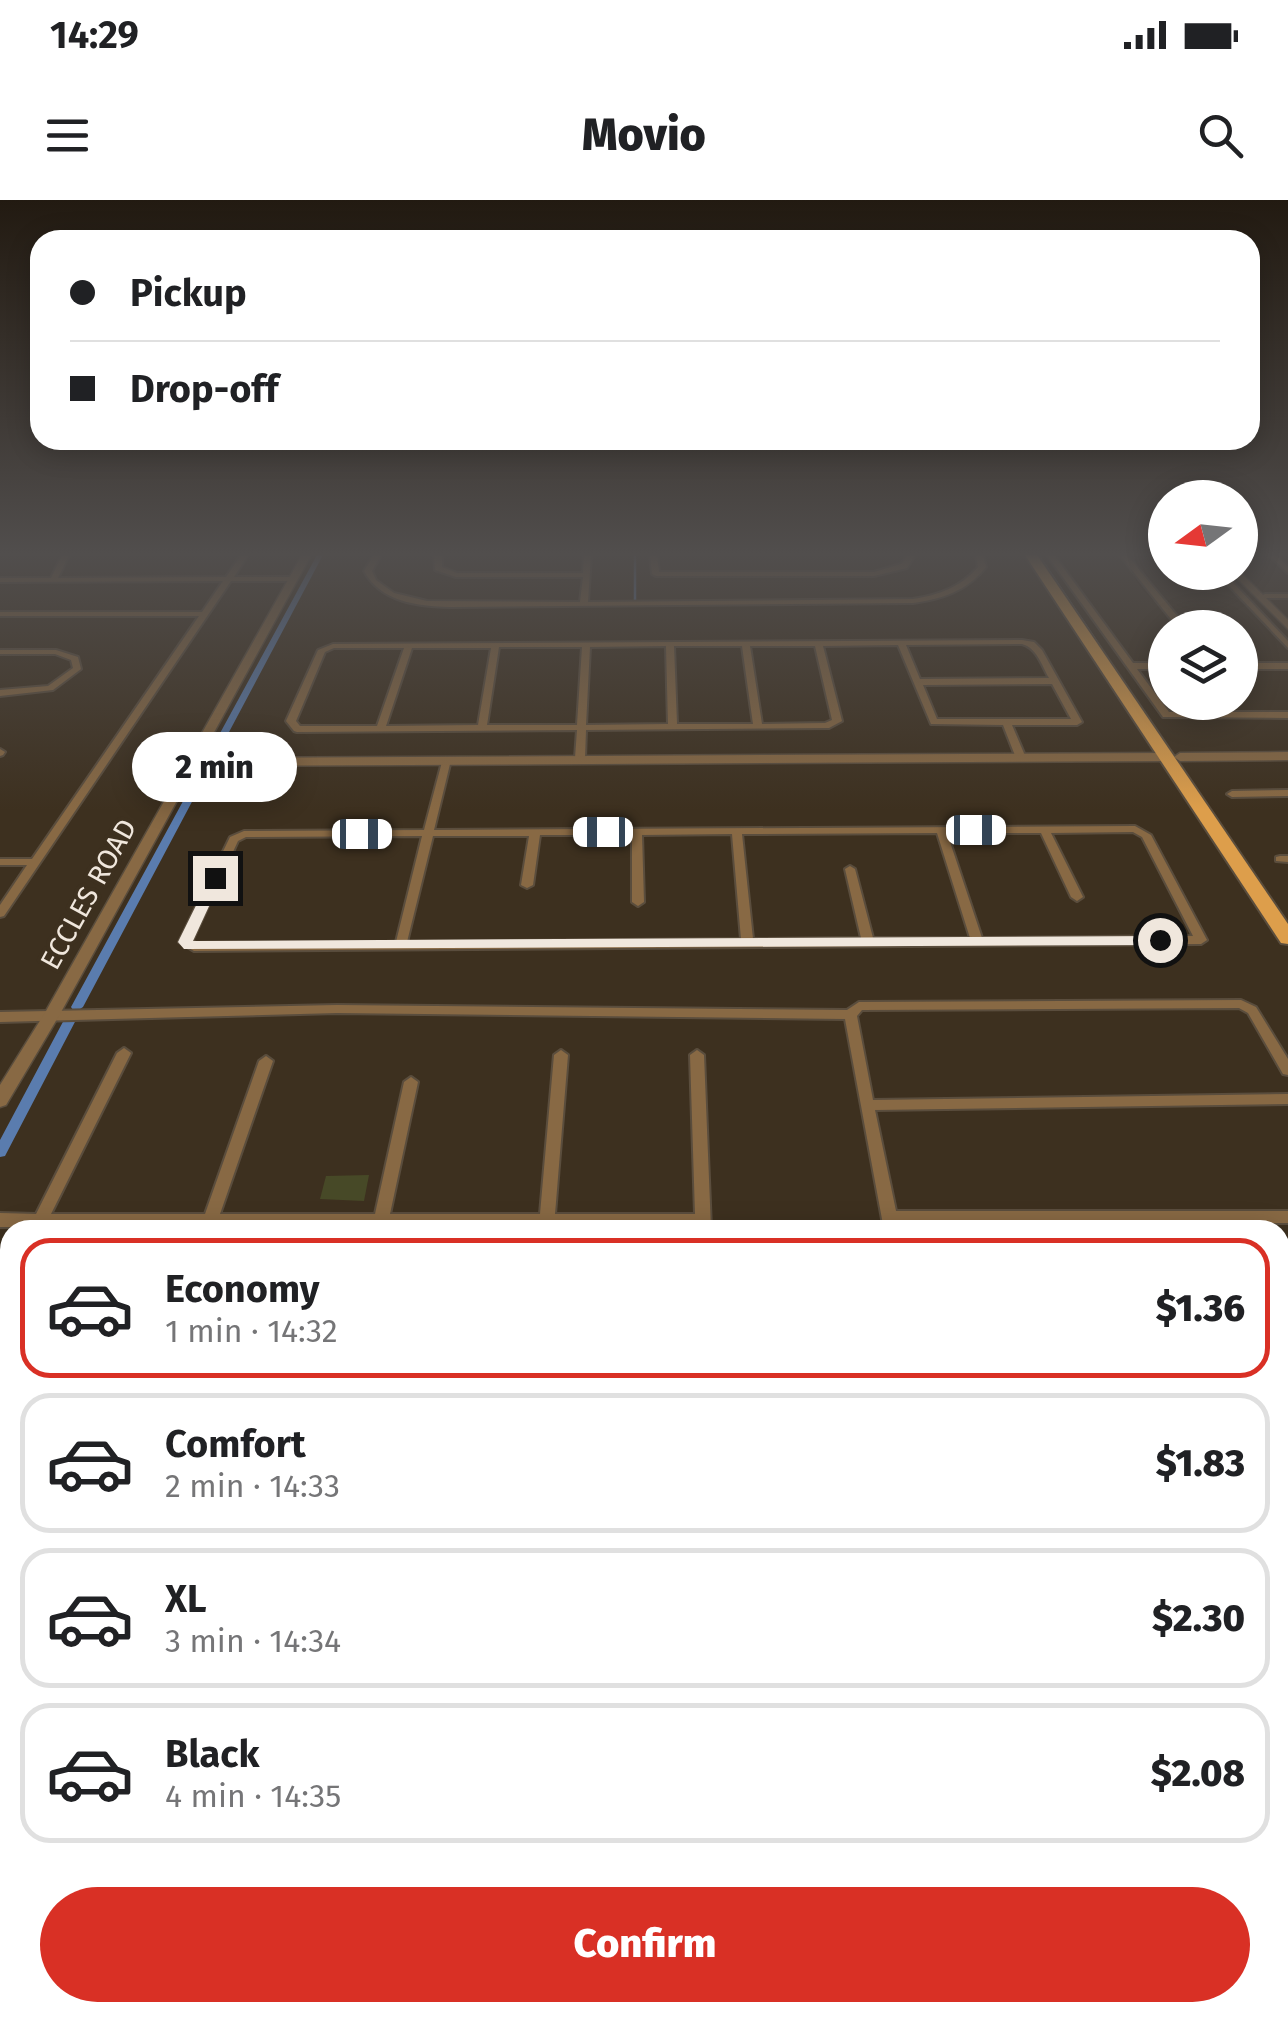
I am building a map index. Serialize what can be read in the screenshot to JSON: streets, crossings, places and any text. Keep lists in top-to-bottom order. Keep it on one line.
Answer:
{"streets":{"street":["ECCLES ROAD"]},"north":"left","page":{"status":"14:29","header":"Movio","banner":["Pickup","Drop-off"],"bubble":"2 min","list":[{"name":"Economy","note":"1 min · 14:32","value":"$1.36"},{"name":"Comfort","note":"2 min · 14:33","value":"$1.83"},{"name":"XL","note":"3 min · 14:34","value":"$2.30"},{"name":"Black","note":"4 min · 14:35","value":"$2.08"}],"buttons":"Confirm"}}
